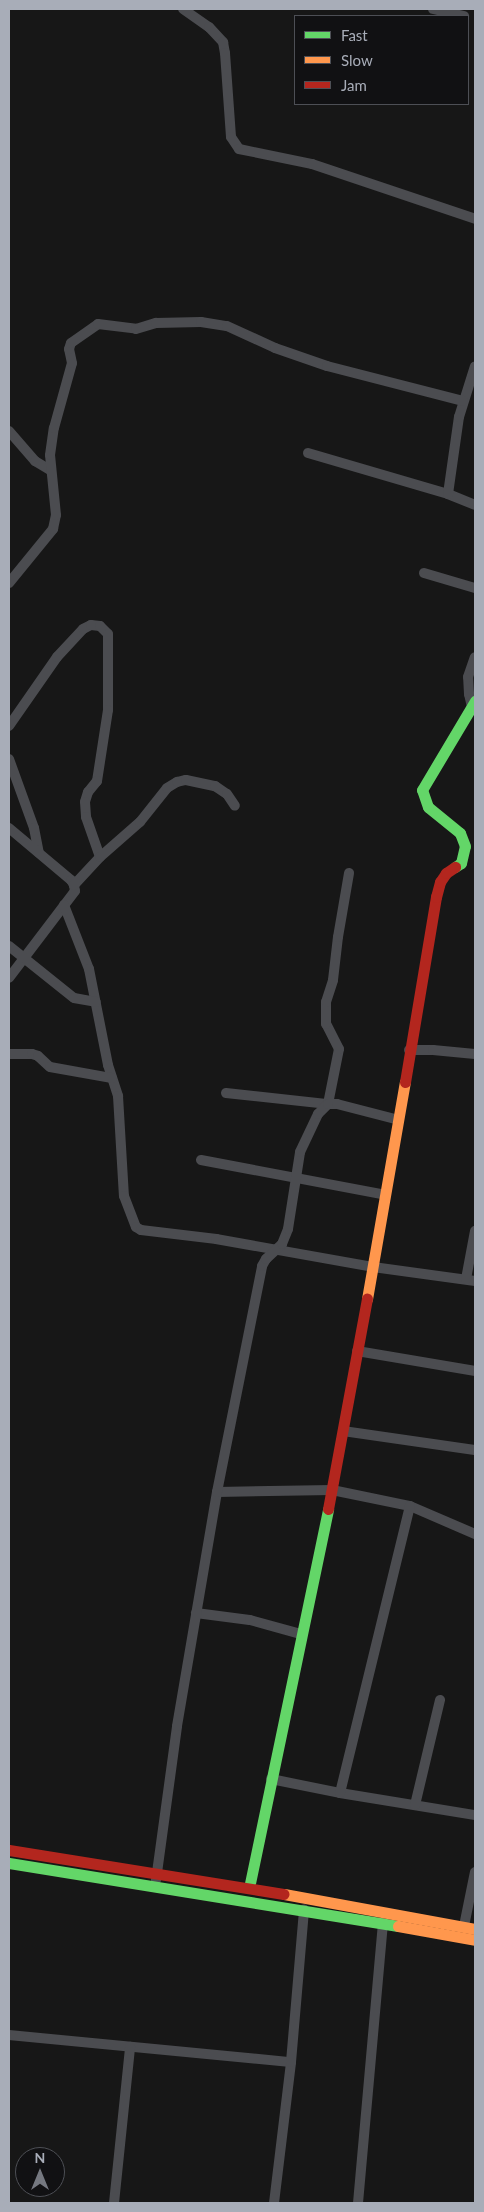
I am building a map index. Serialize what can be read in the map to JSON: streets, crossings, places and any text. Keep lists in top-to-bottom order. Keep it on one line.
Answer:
{"legend":["Fast","Slow","Jam"],"north":"top"}
